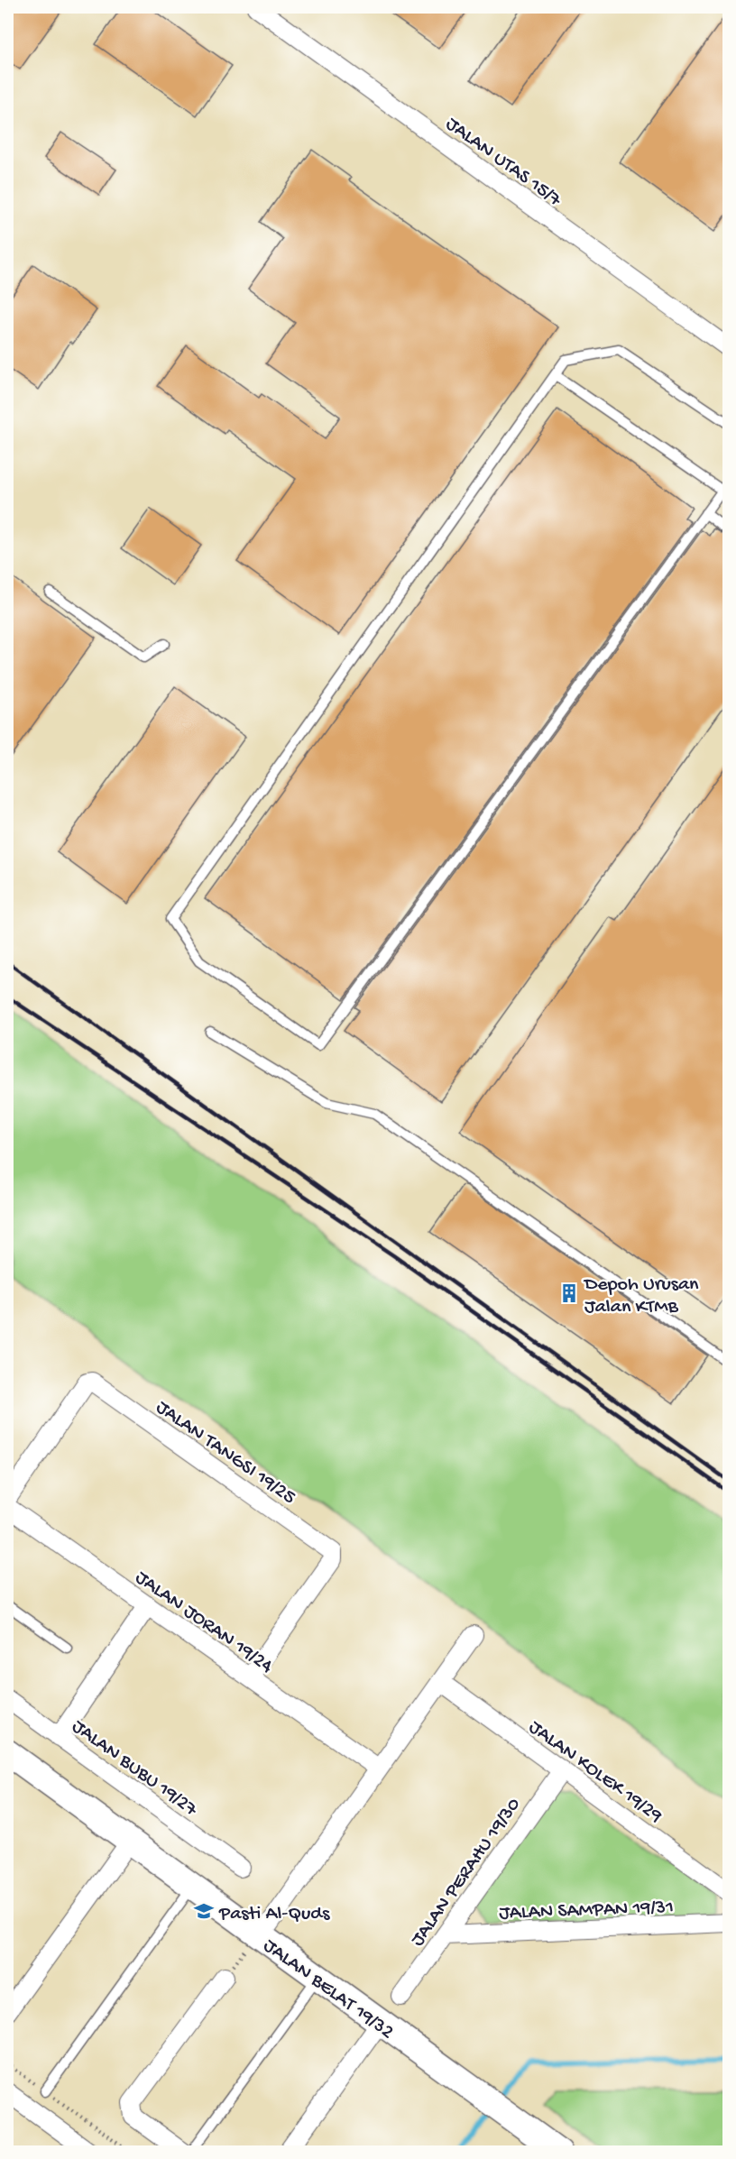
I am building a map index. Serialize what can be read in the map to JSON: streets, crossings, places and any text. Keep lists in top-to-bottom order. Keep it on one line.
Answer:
{"streets":{"street":["JALAN UTAS 15/7","JALAN TANGSI 19/25","JALAN JORAN 19/24","JALAN BUBU 19/27","JALAN KOLEK 19/29","JALAN PERAHU 19/30","JALAN SAMPAN 19/31","JALAN BELAT 19/32"]},"crossings":[["JALAN TANGSI 19/25","JALAN JORAN 19/24"],["JALAN KOLEK 19/29","JALAN PERAHU 19/30"],["JALAN PERAHU 19/30","JALAN SAMPAN 19/31"]],"places":{"building":["Depoh Urusan Jalan KTMB"],"school or university":["Pasti Al-Quds"]}}
